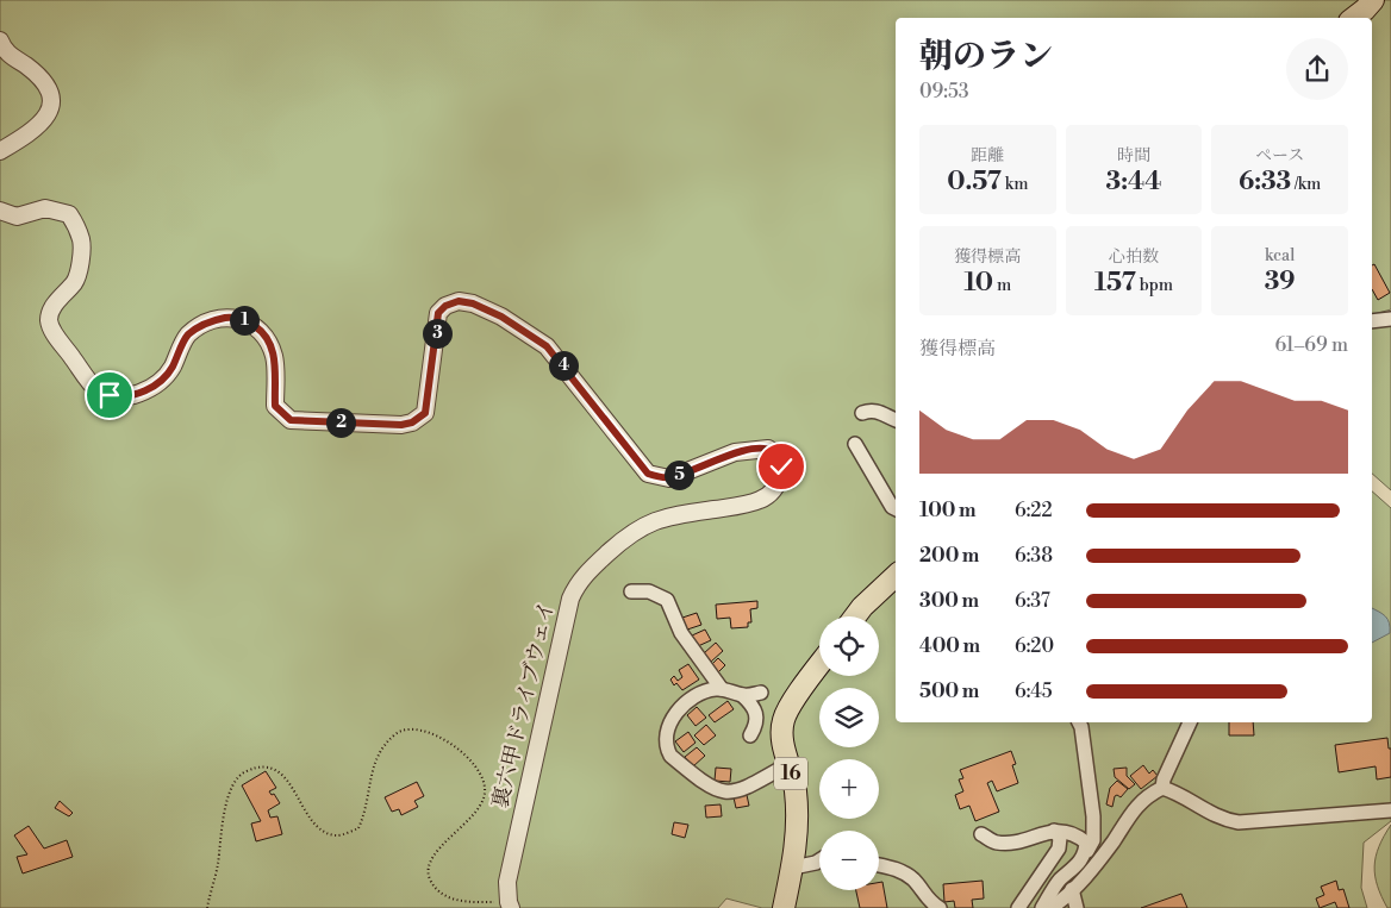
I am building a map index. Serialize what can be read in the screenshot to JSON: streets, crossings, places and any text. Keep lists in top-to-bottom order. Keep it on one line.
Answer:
{"streets":{"main road":["16"],"street":["裏六甲ドライブウェイ"]},"page":{"heading":["朝のラン","09:53"],"stats":[["距離","0.57 km"],["時間","3:44"],["ペース","6:33 /km"],["獲得標高","10 m"],["心拍数","157 bpm"],["kcal","39"]],"pins":["1","3","4","2","5"],"chart":["獲得標高","61–69 m"],"list":[{"name":"100 m","note":"6:22"},{"name":"200 m","note":"6:38"},{"name":"300 m","note":"6:37"},{"name":"400 m","note":"6:20"},{"name":"500 m","note":"6:45"}],"map_buttons":["+","−"]}}
